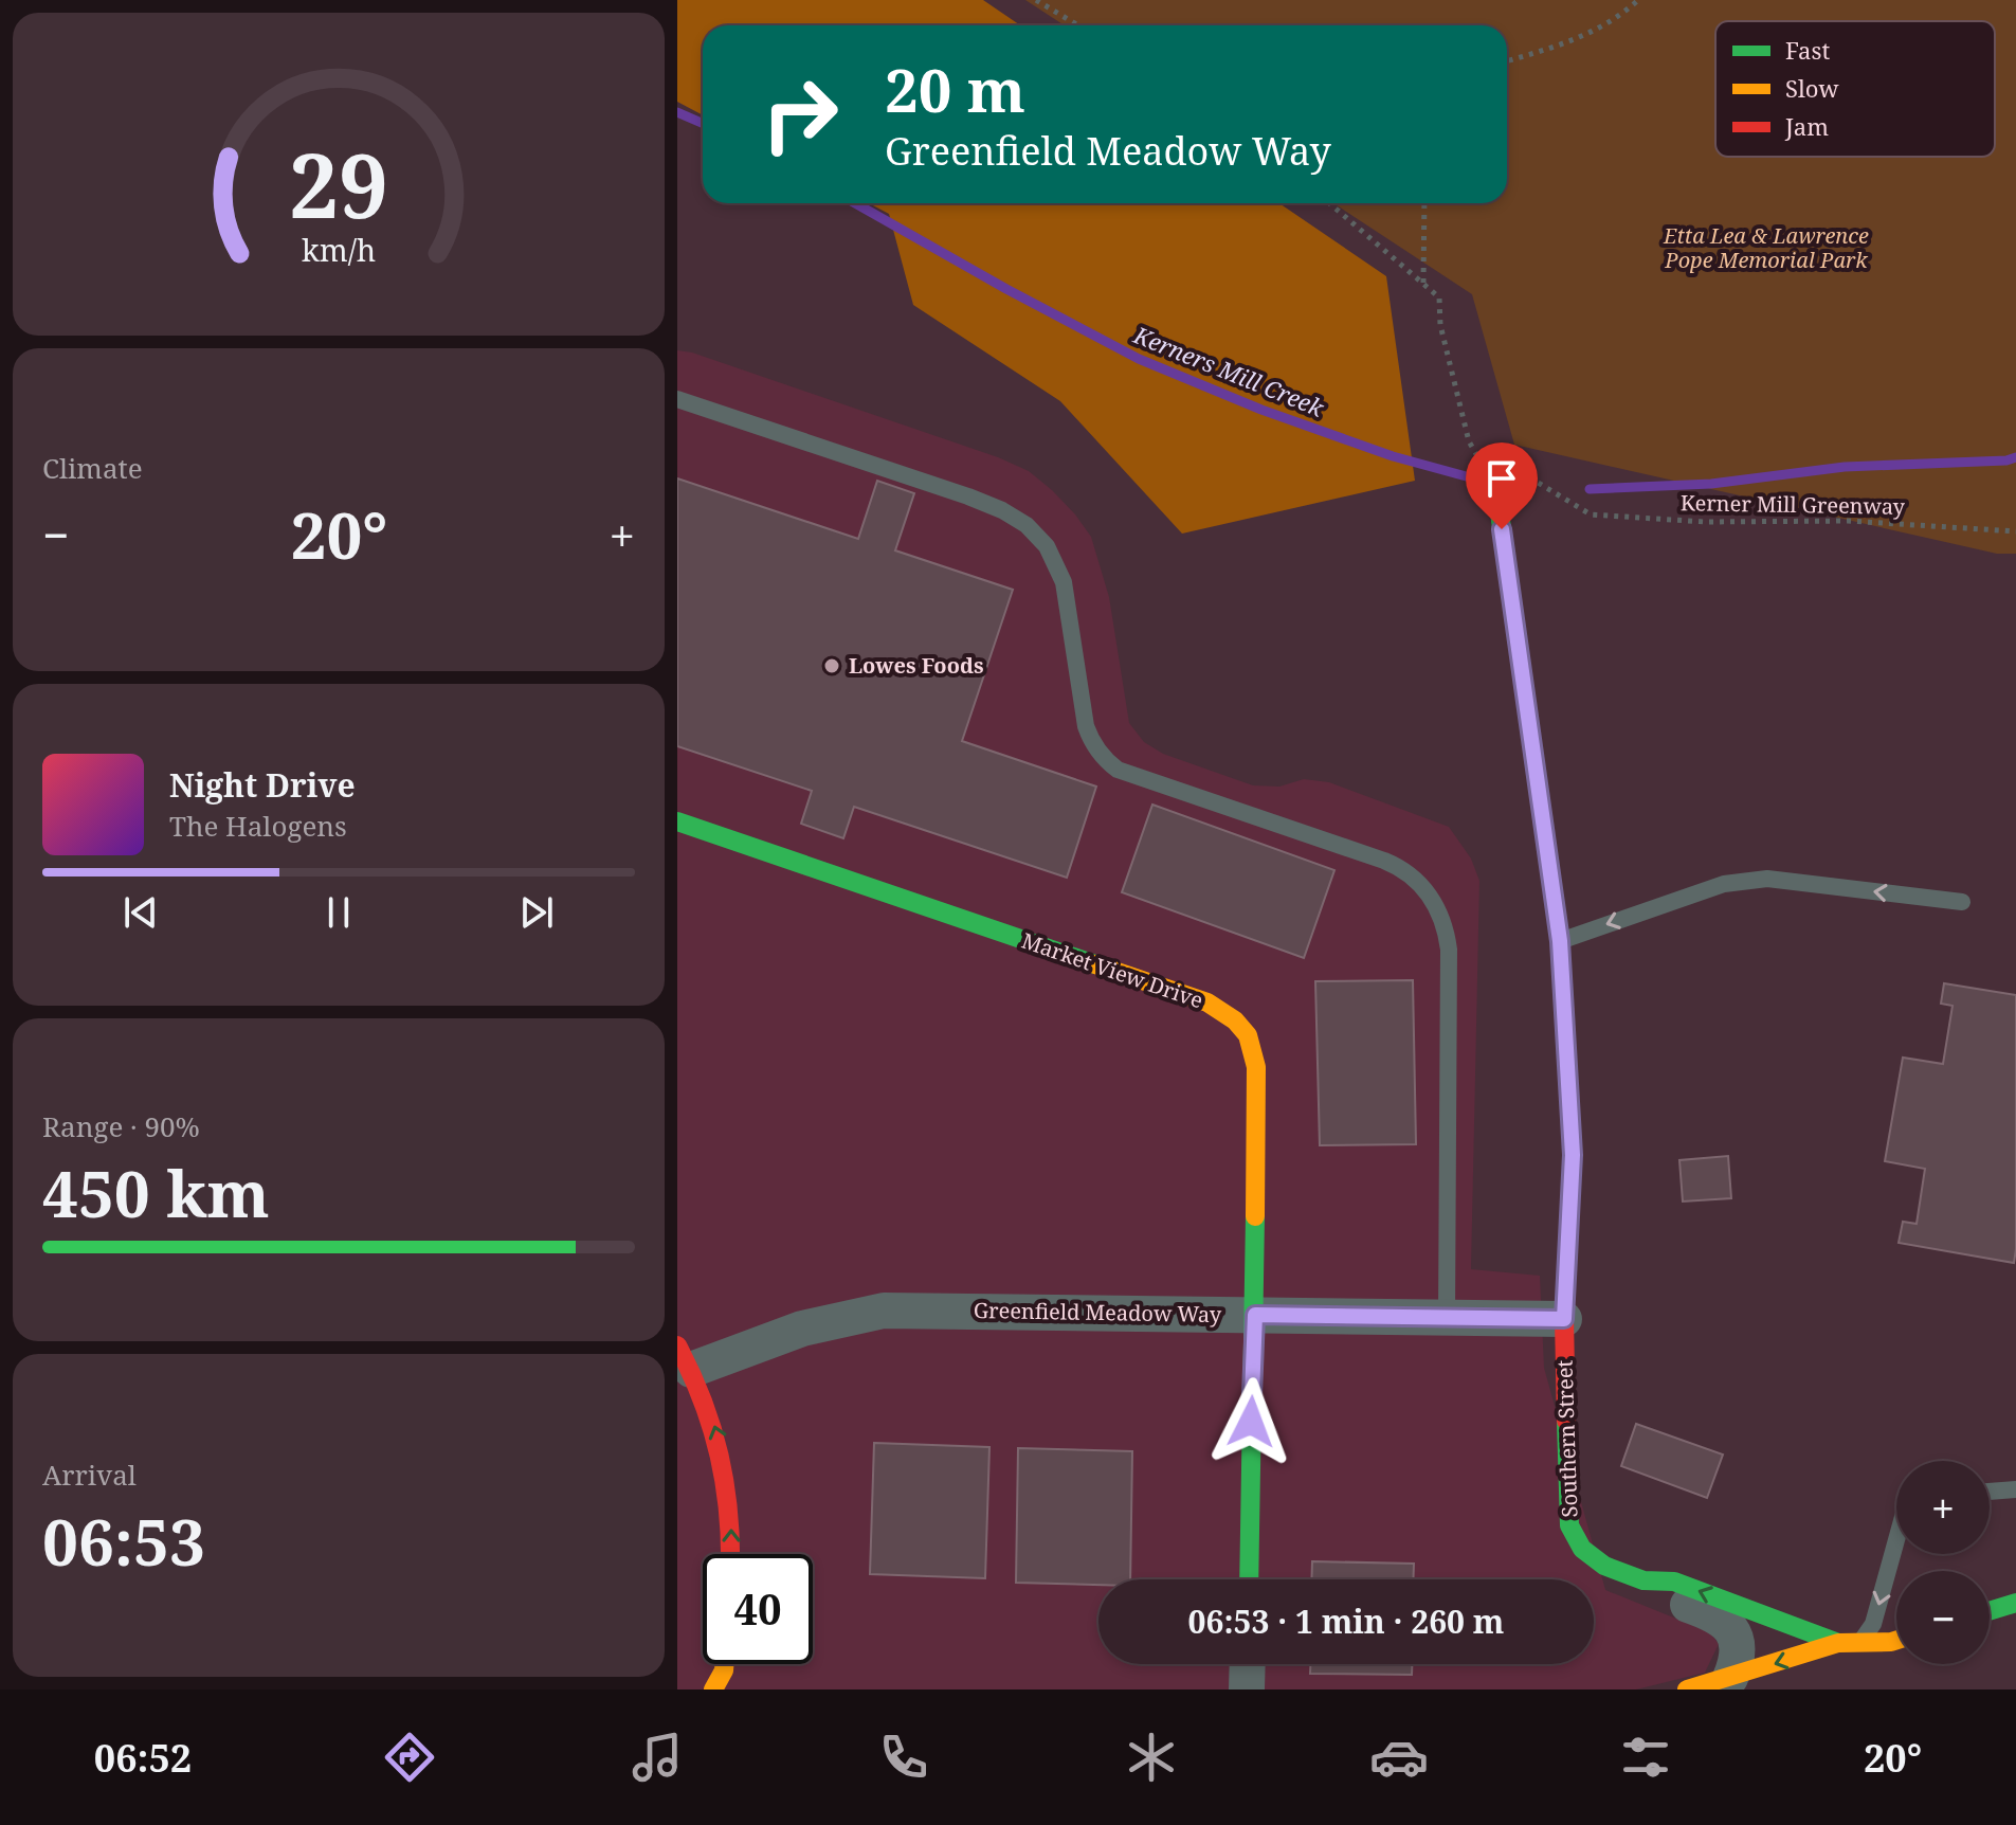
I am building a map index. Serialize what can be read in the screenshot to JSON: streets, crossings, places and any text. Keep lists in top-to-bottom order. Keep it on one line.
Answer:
{"streets":{"street":["Market View Drive","Greenfield Meadow Way","Southern Street"],"path":["Kerner Mill Greenway"]},"crossings":[["Market View Drive","Greenfield Meadow Way"],["Greenfield Meadow Way","Southern Street"]],"water":["Kerners Mill Creek"],"parks":["Etta Lea & Lawrence Pope Memorial Park"],"places":["Lowes Foods"],"legend":["Fast","Slow","Jam"],"page":{"turn":["20 m","Greenfield Meadow Way"],"tile":["Climate",["Range · 90%","450 km"],["Arrival","06:53"]],"heat":["−","20°","+"],"song":["Night Drive","The Halogens"],"map_buttons":["+","−"],"limit":"40","trip":"06:53 · 1 min · 260 m","tabs":["06:52","20°"],"gauge":["29","km/h"]}}
